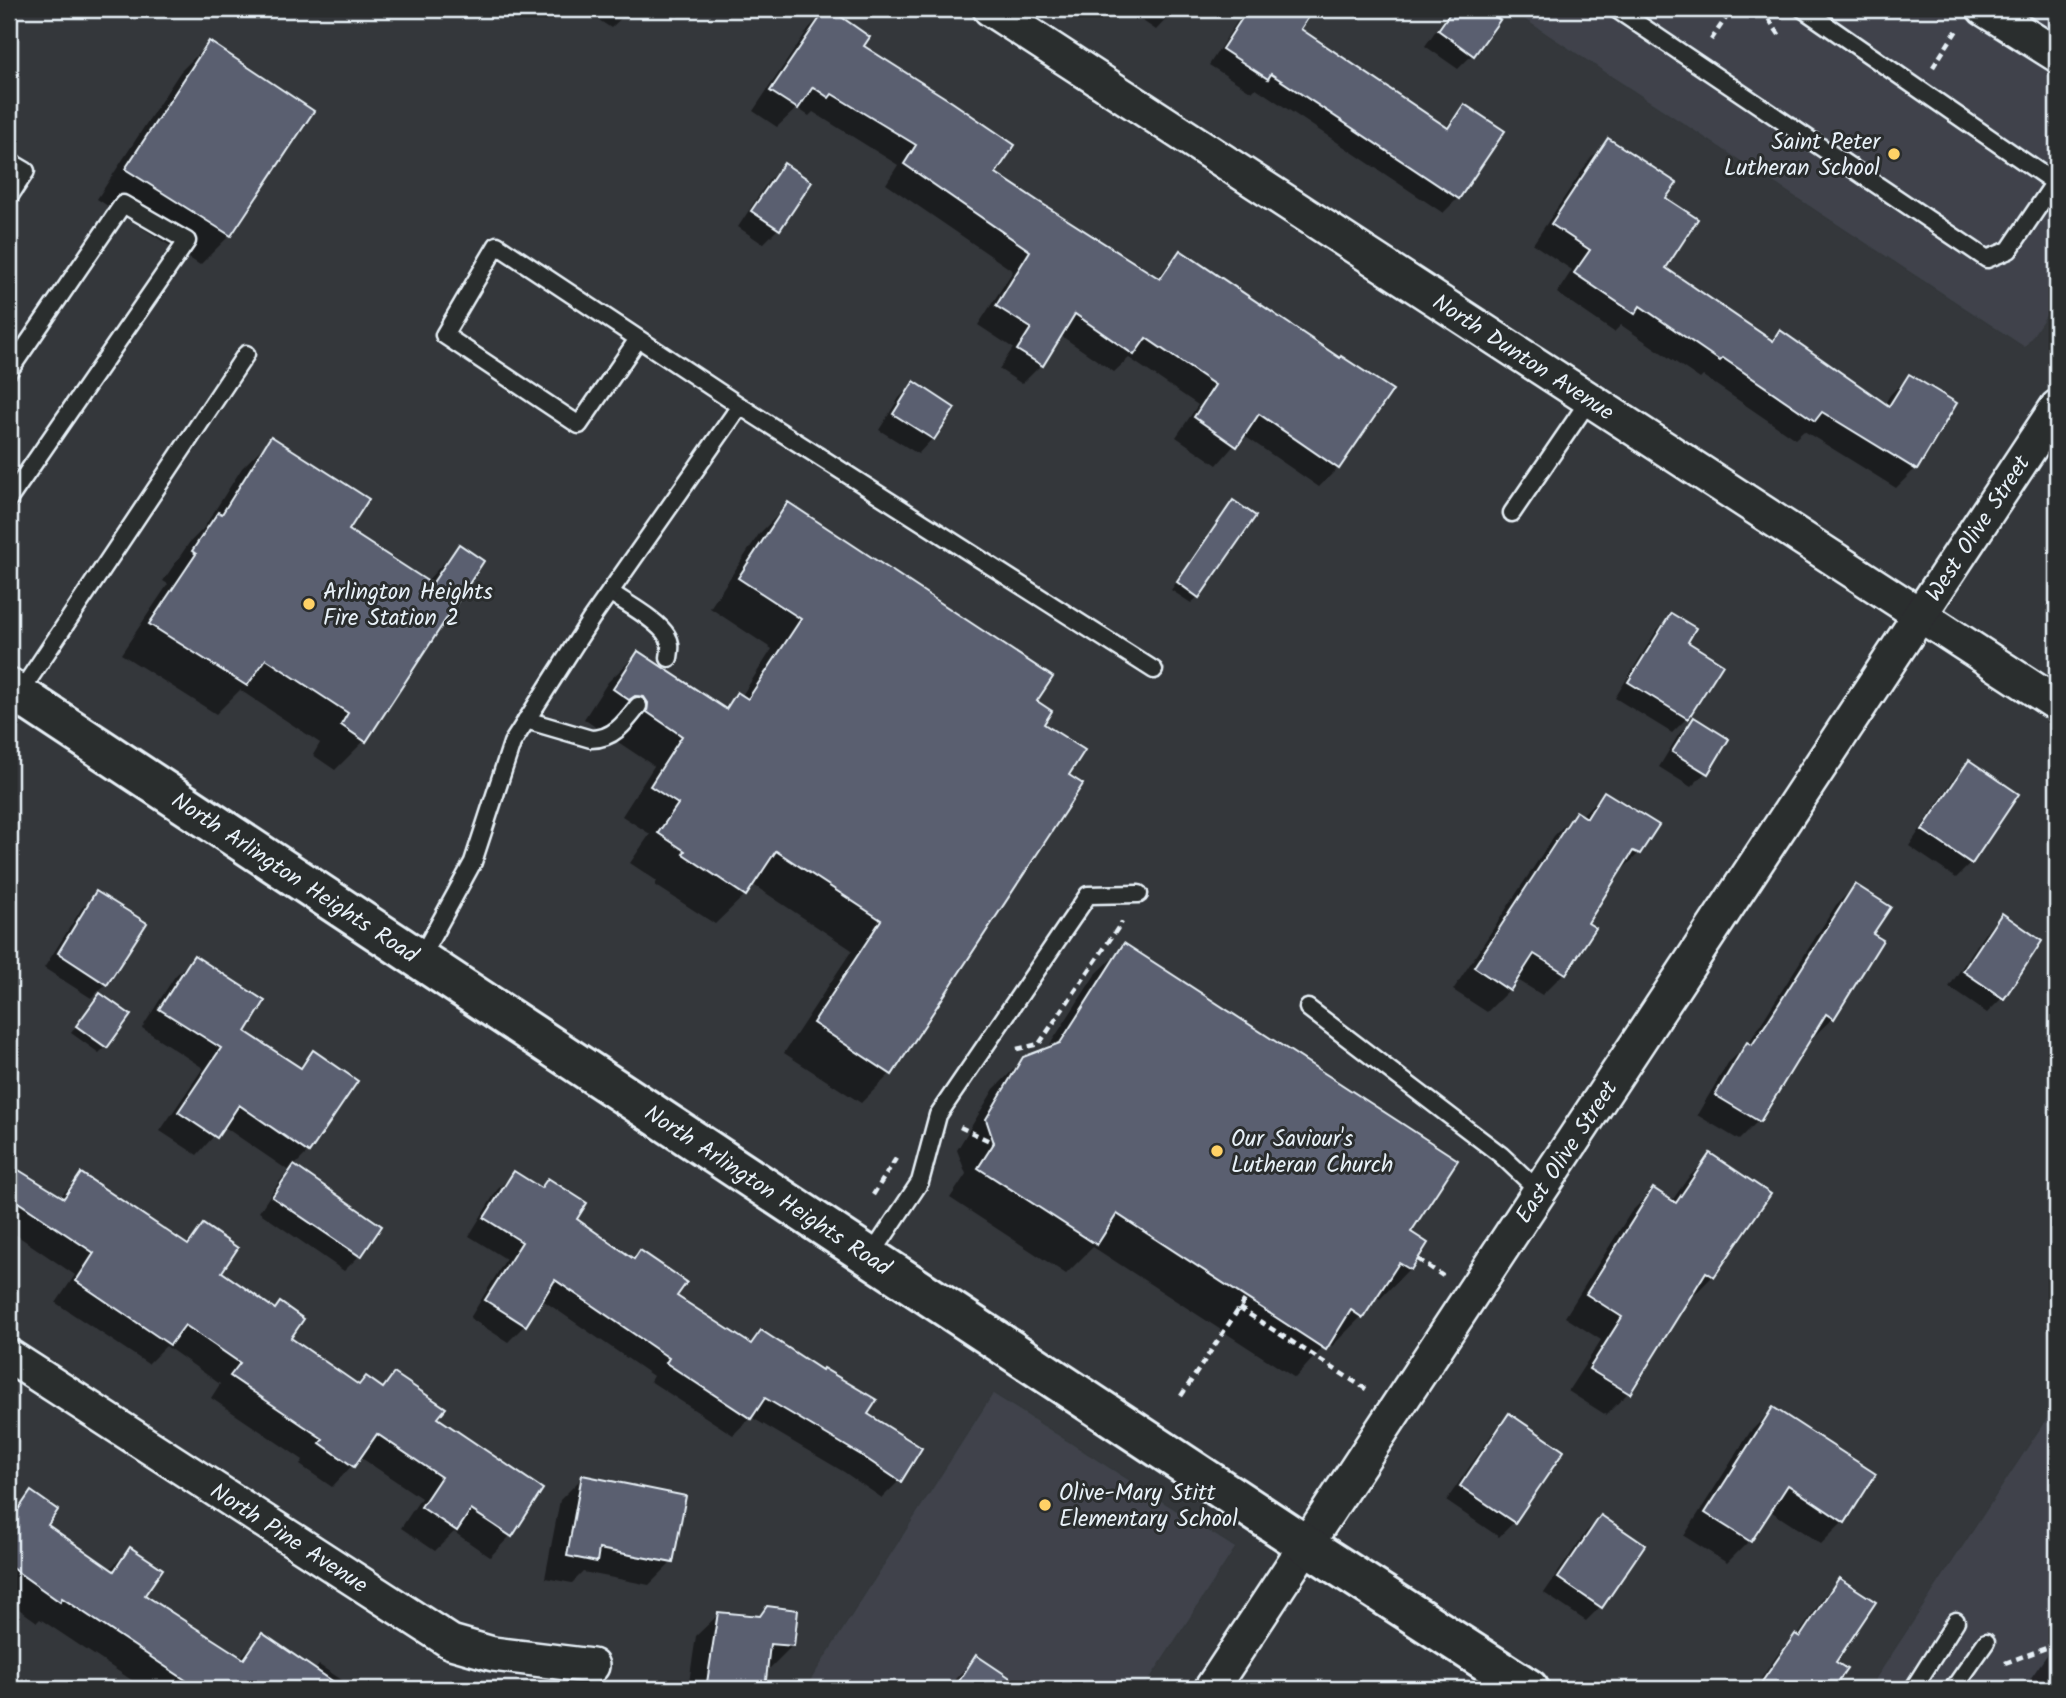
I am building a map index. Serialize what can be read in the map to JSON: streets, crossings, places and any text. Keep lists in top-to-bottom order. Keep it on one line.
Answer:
{"streets":{"main road":["North Arlington Heights Road"],"street":["North Dunton Avenue","West Olive Street","East Olive Street","North Pine Avenue"]},"crossings":[["North Dunton Avenue","West Olive Street"],["North Dunton Avenue","East Olive Street"],["West Olive Street","East Olive Street"],["North Arlington Heights Road","East Olive Street"]],"places":["Saint Peter Lutheran School","Arlington Heights Fire Station 2","Our Saviour's Lutheran Church","Olive-Mary Stitt Elementary School"]}
